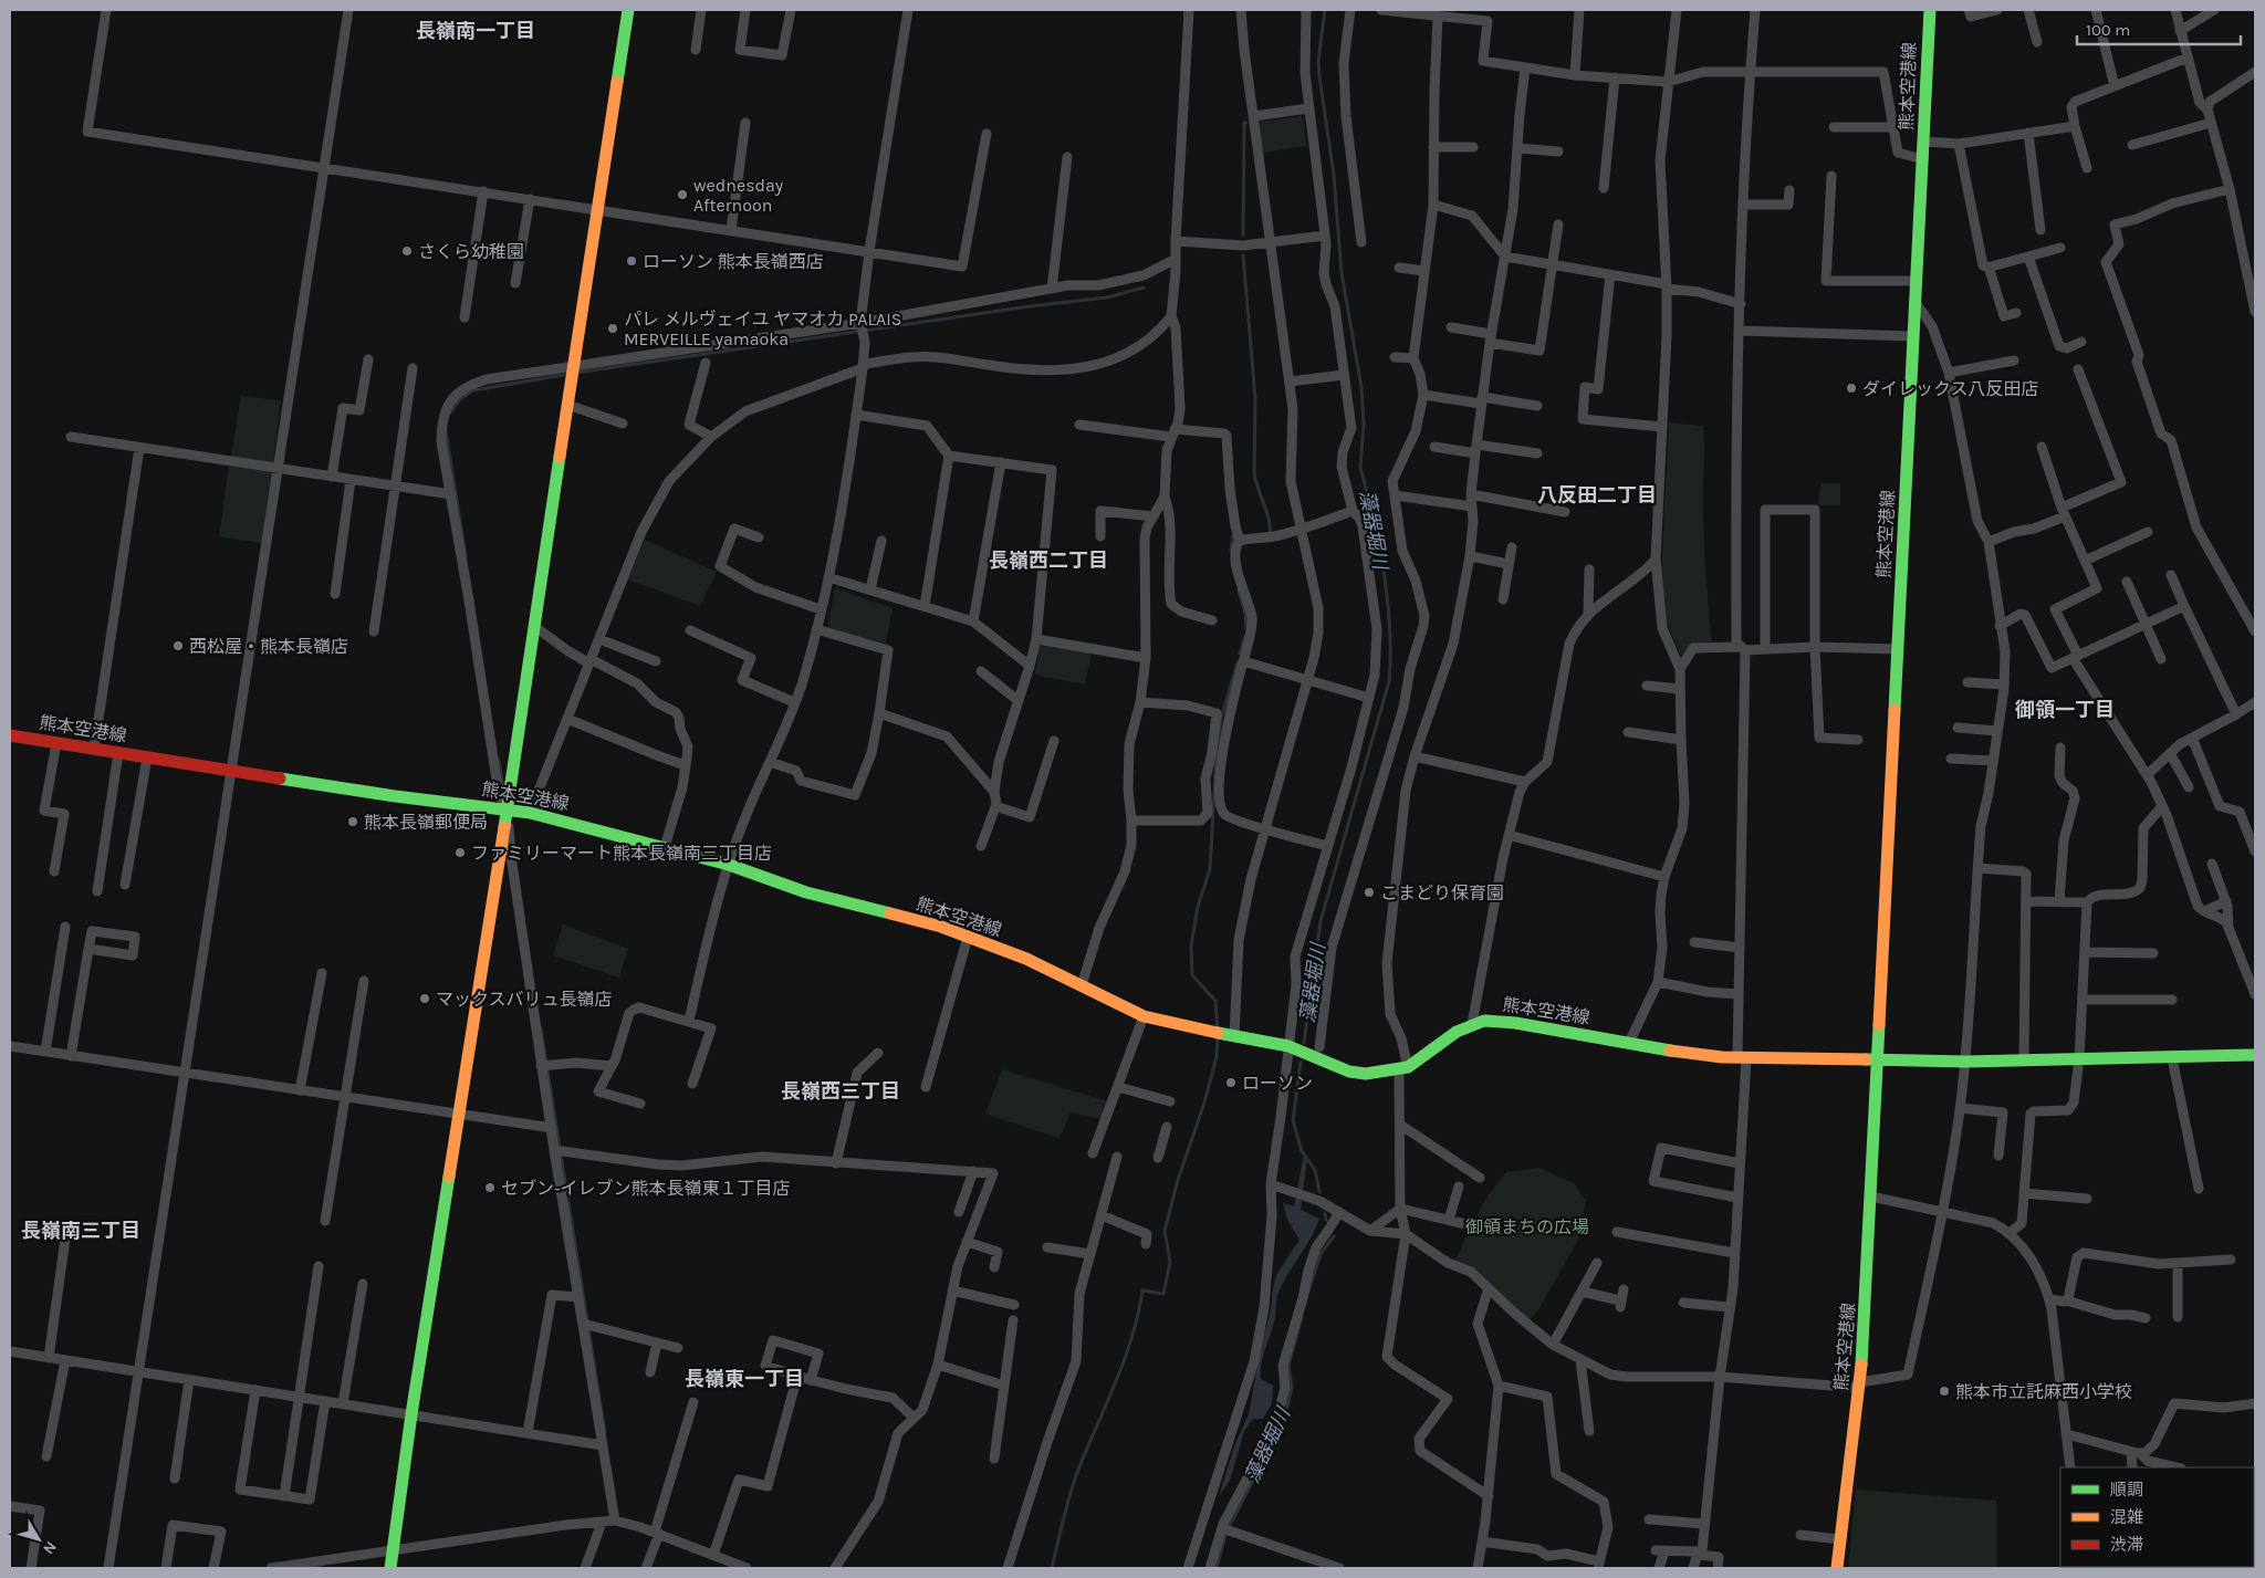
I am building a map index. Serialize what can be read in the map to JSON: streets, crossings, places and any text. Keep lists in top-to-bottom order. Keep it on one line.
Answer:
{"streets":{"main road":["熊本空港線"]},"districts":["長嶺南一丁目","八反田二丁目","長嶺西二丁目","御領一丁目","長嶺西三丁目","長嶺南三丁目","長嶺東一丁目"],"water":["藻器堀川"],"parks":["御領まちの広場"],"places":["wednesday Afternoon","さくら幼稚園","ローソン 熊本長嶺西店","パレ メルヴェイユ ヤマオカ PALAIS MERVEILLE yamaoka","ダイレックス八反田店","西松屋・熊本長嶺店","熊本長嶺郵便局","ファミリーマート熊本長嶺南三丁目店","こまどり保育園","マックスバリュ長嶺店","ローソン","セブン-イレブン熊本長嶺東１丁目店","熊本市立託麻西小学校"],"legend":["順調","混雑","渋滞"],"scale_bar":"100 m","north":"bottom right"}
